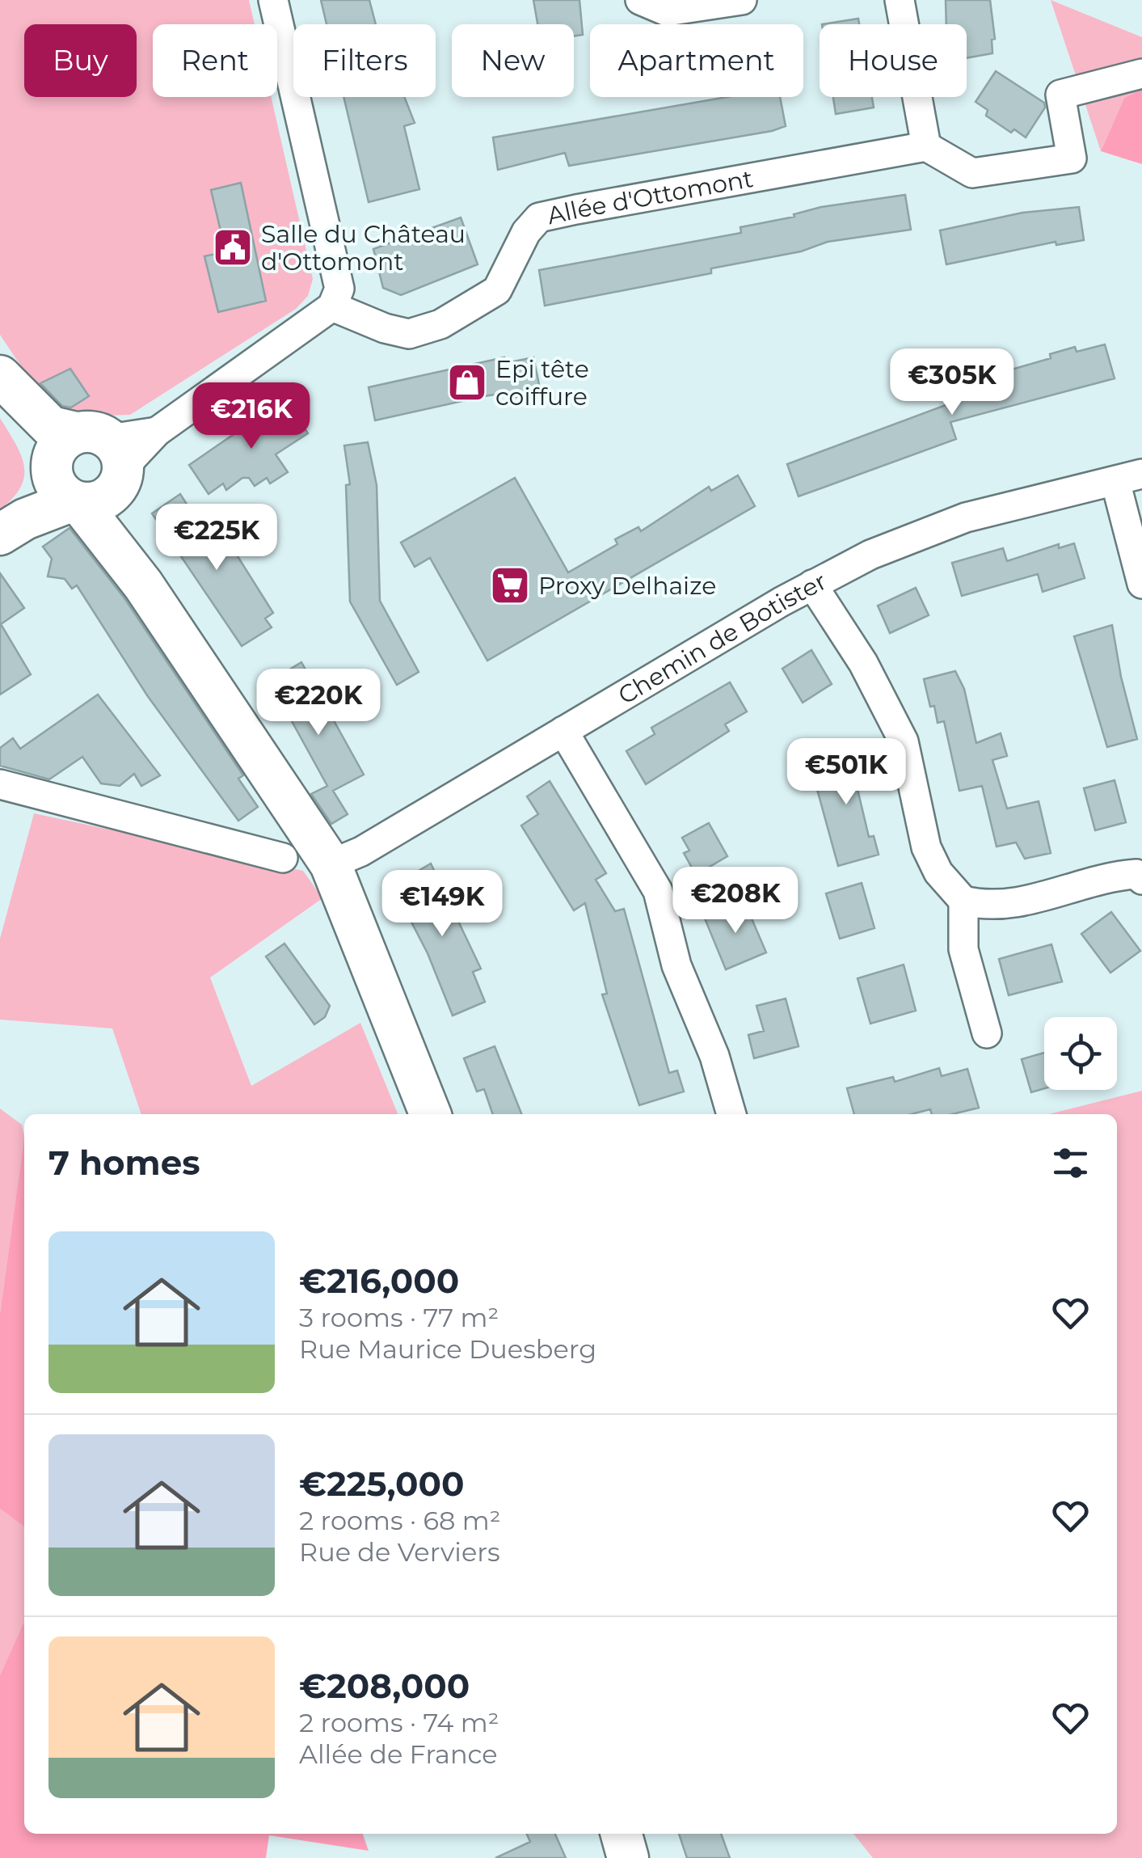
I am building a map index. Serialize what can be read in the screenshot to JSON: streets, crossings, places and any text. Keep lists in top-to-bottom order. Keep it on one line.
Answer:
{"streets":{"street":["Allée d'Ottomont","Chemin de Botister"]},"places":{"public building":["Salle du Château d'Ottomont"],"shop":["Epi tête coiffure"],"supermarket":["Proxy Delhaize"]},"page":{"chip":["Buy","Rent","Filters","New","Apartment","House"],"price":["€305K","€216K","€225K","€220K","€501K","€208K","€149K"],"heading":"7 homes","list":[{"name":"€216,000","note":"3 rooms · 77 m² · Rue Maurice Duesberg"},{"name":"€225,000","note":"2 rooms · 68 m² · Rue de Verviers"},{"name":"€208,000","note":"2 rooms · 74 m² · Allée de France"}]}}
